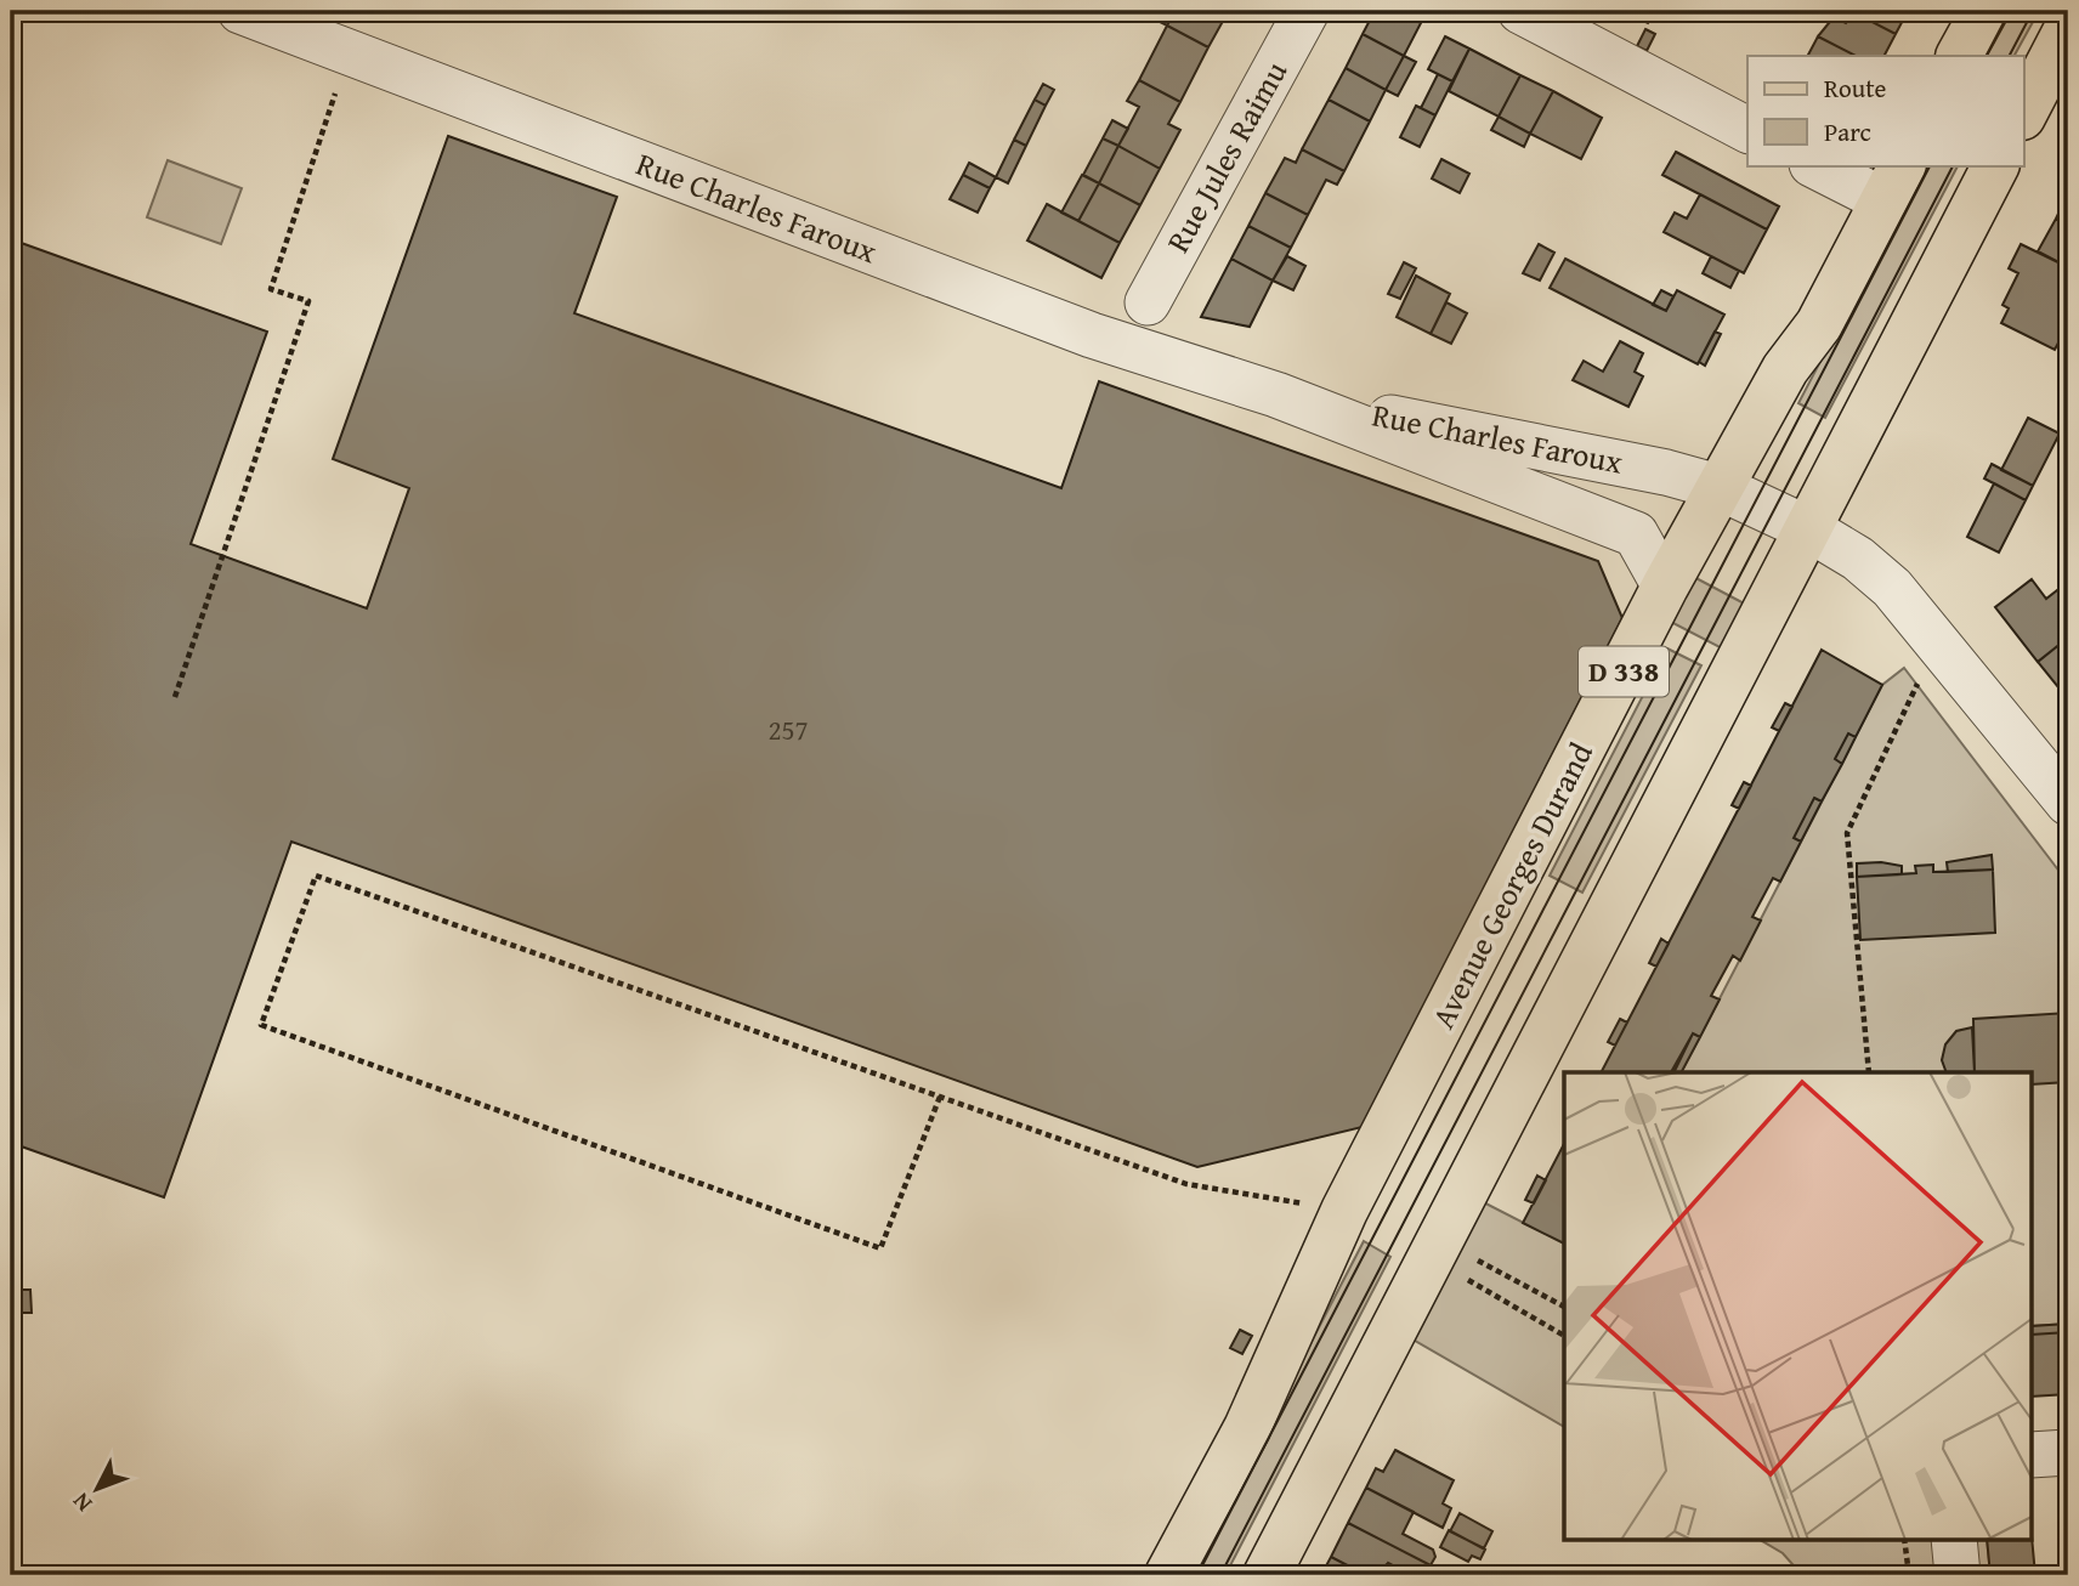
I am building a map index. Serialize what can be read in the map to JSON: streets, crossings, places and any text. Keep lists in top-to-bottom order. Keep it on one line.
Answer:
{"streets":{"main road":["D 338","Avenue Georges Durand"],"street":["Rue Jules Raimu","Rue Charles Faroux"]},"crossings":[["Rue Charles Faroux","Avenue Georges Durand"]],"house_numbers":["257"],"legend":["Route","Parc"],"north":"bottom left"}
